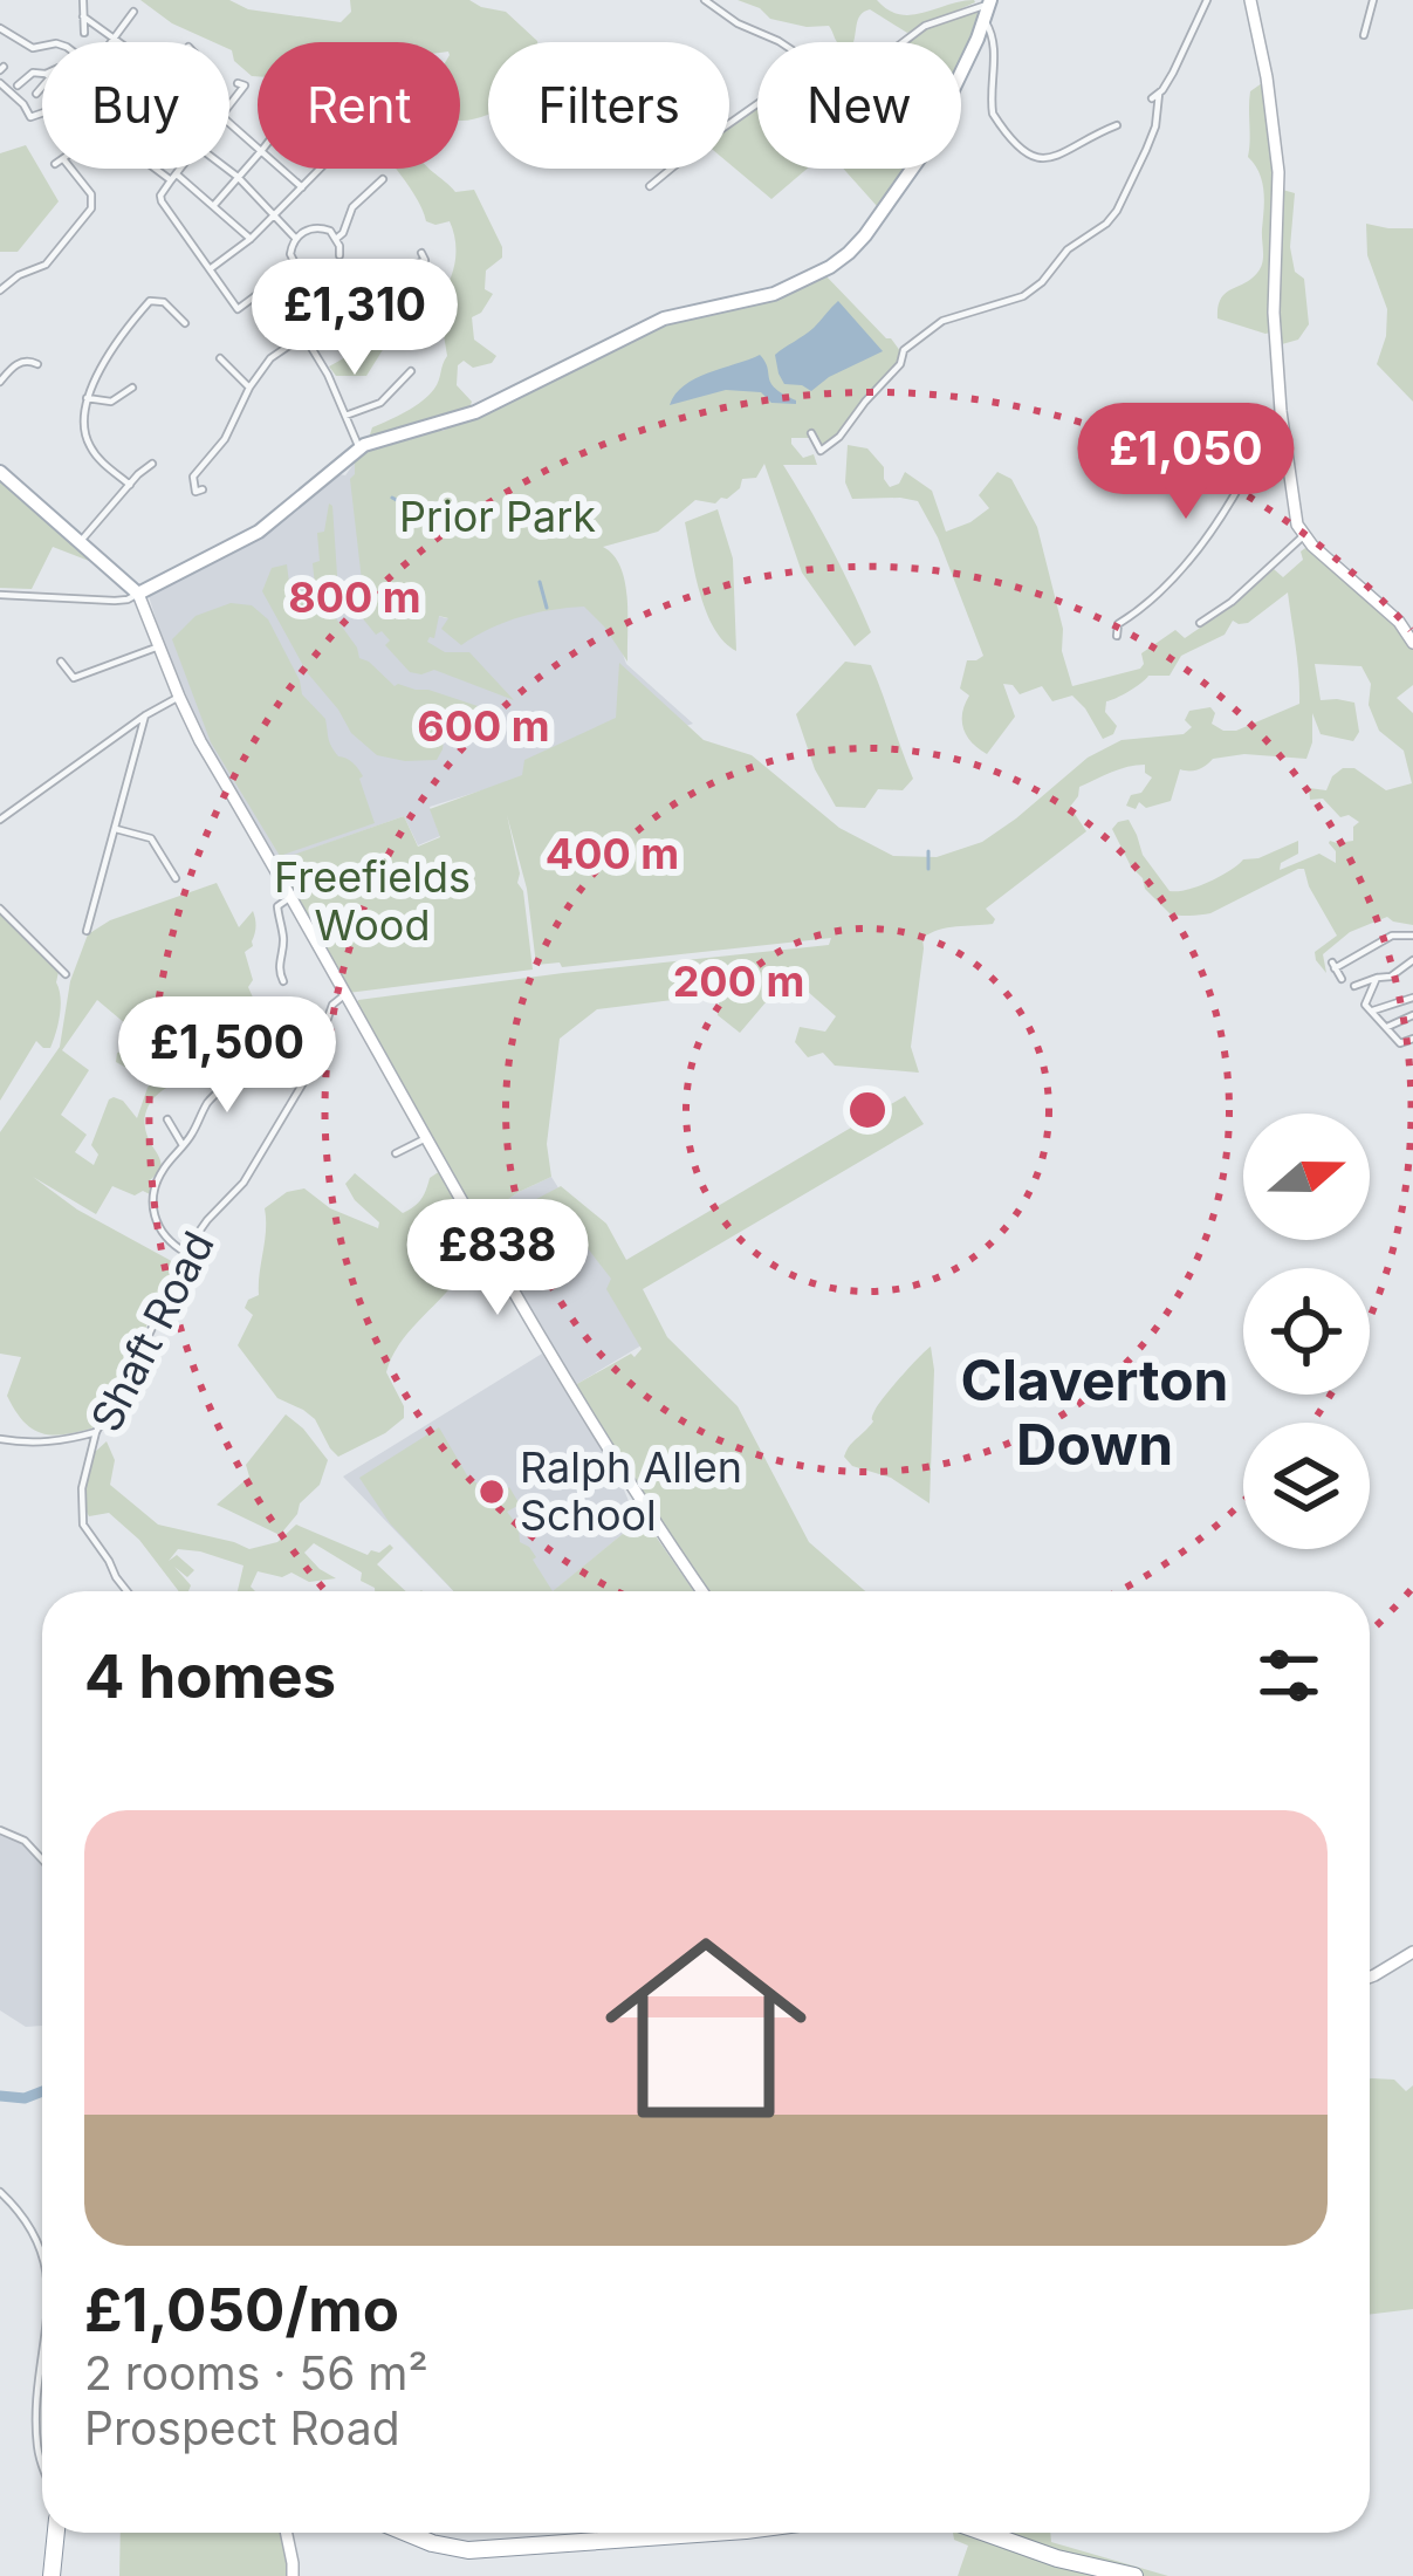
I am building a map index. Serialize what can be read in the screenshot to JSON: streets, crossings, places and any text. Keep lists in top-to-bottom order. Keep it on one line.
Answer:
{"streets":{"street":["Shaft Road"]},"districts":["Claverton Down"],"parks":["Prior Park","Freefields Wood"],"places":["Ralph Allen School"],"north":"right","page":{"chip":["Buy","Rent","Filters","New"],"price":["£1,310","£1,050","£1,500","£838"],"heading":"4 homes","list":[{"name":"£1,050/mo","note":"2 rooms · 56 m² · Prospect Road"}]},"rings":["800 m","600 m","400 m","200 m"]}
